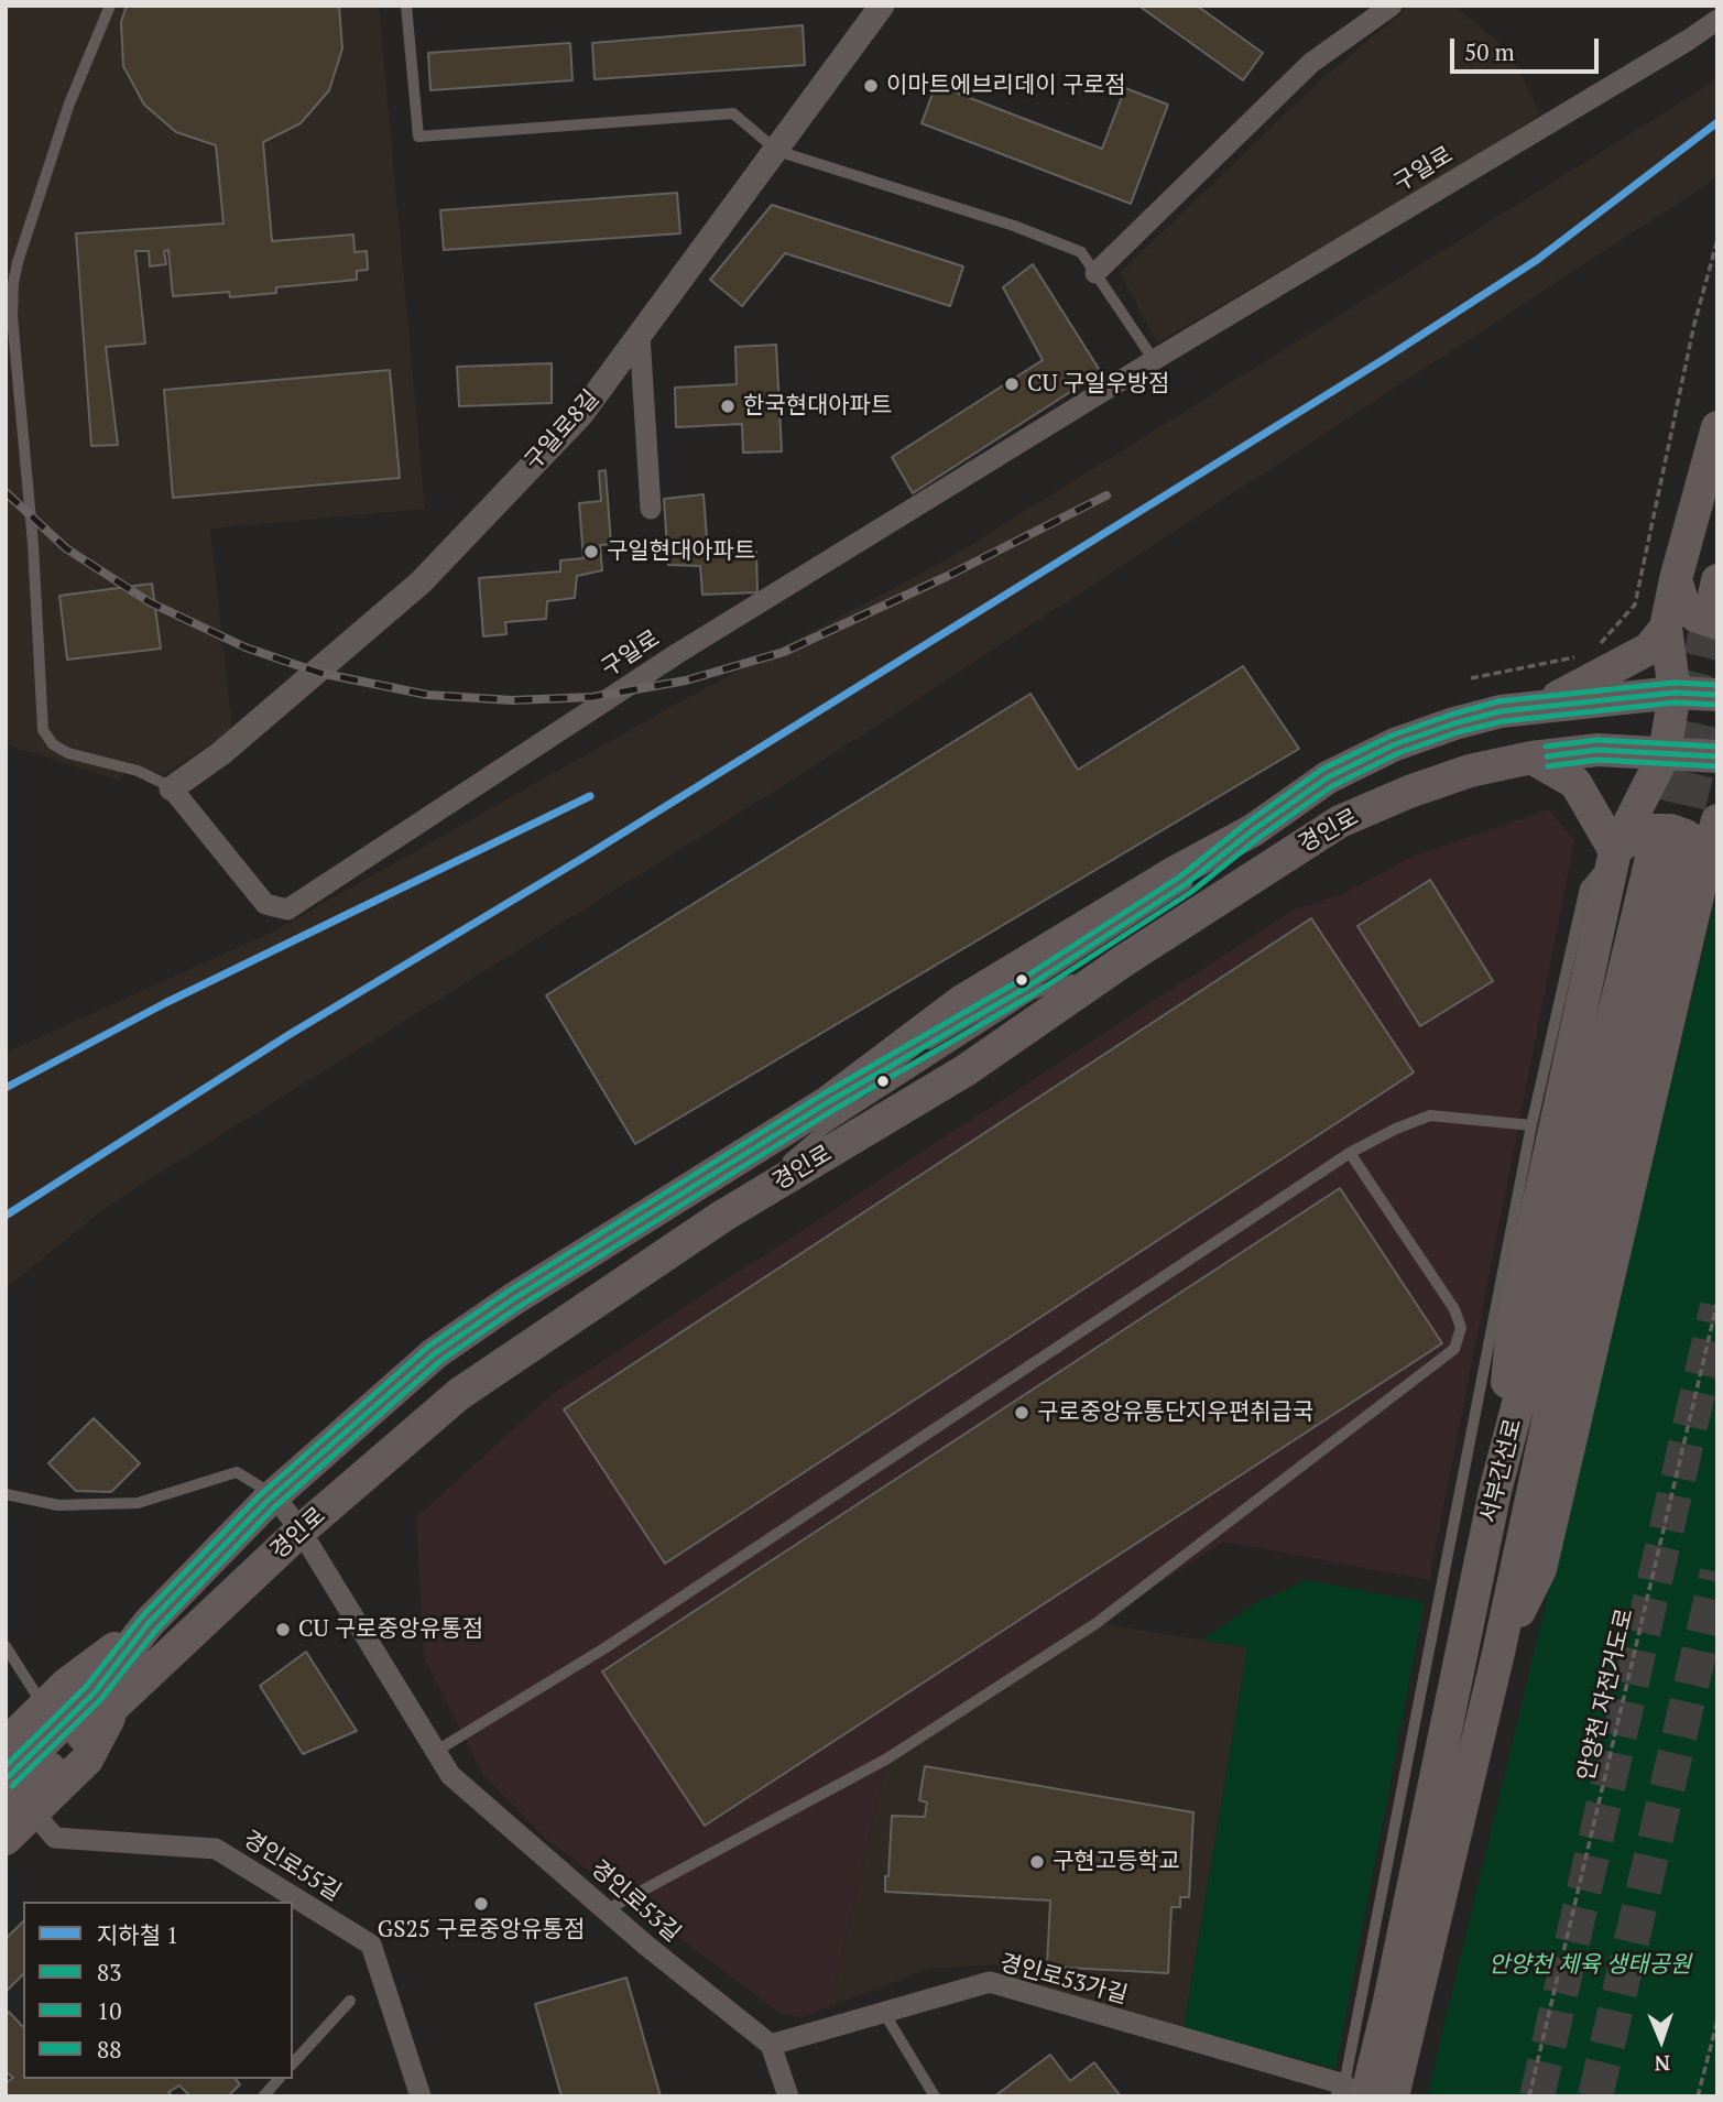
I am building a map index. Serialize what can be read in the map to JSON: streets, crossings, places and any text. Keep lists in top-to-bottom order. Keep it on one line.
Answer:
{"streets":{"main road":["경인로","서부간선로"],"street":["구일로","구일로8길","경인로55길","경인로53길","경인로53가길"],"path":["안양천 자전거도로"]},"crossings":[["구일로","구일로8길"],["경인로","경인로55길"],["경인로","경인로53길"],["서부간선로","경인로53가길"],["경인로53길","경인로53가길"]],"parks":["안양천 체육 생태공원"],"places":["이마트에브리데이 구로점","CU 구일우방점","한국현대아파트","구일현대아파트","구로중앙유통단지우편취급국","CU 구로중앙유통점","구현고등학교","GS25 구로중앙유통점"],"lines":["metro line 1","transit line 88","transit line 83","transit line 10"],"legend":["지하철 1","83","10","88"],"scale_bar":"50 m","north":"bottom"}
